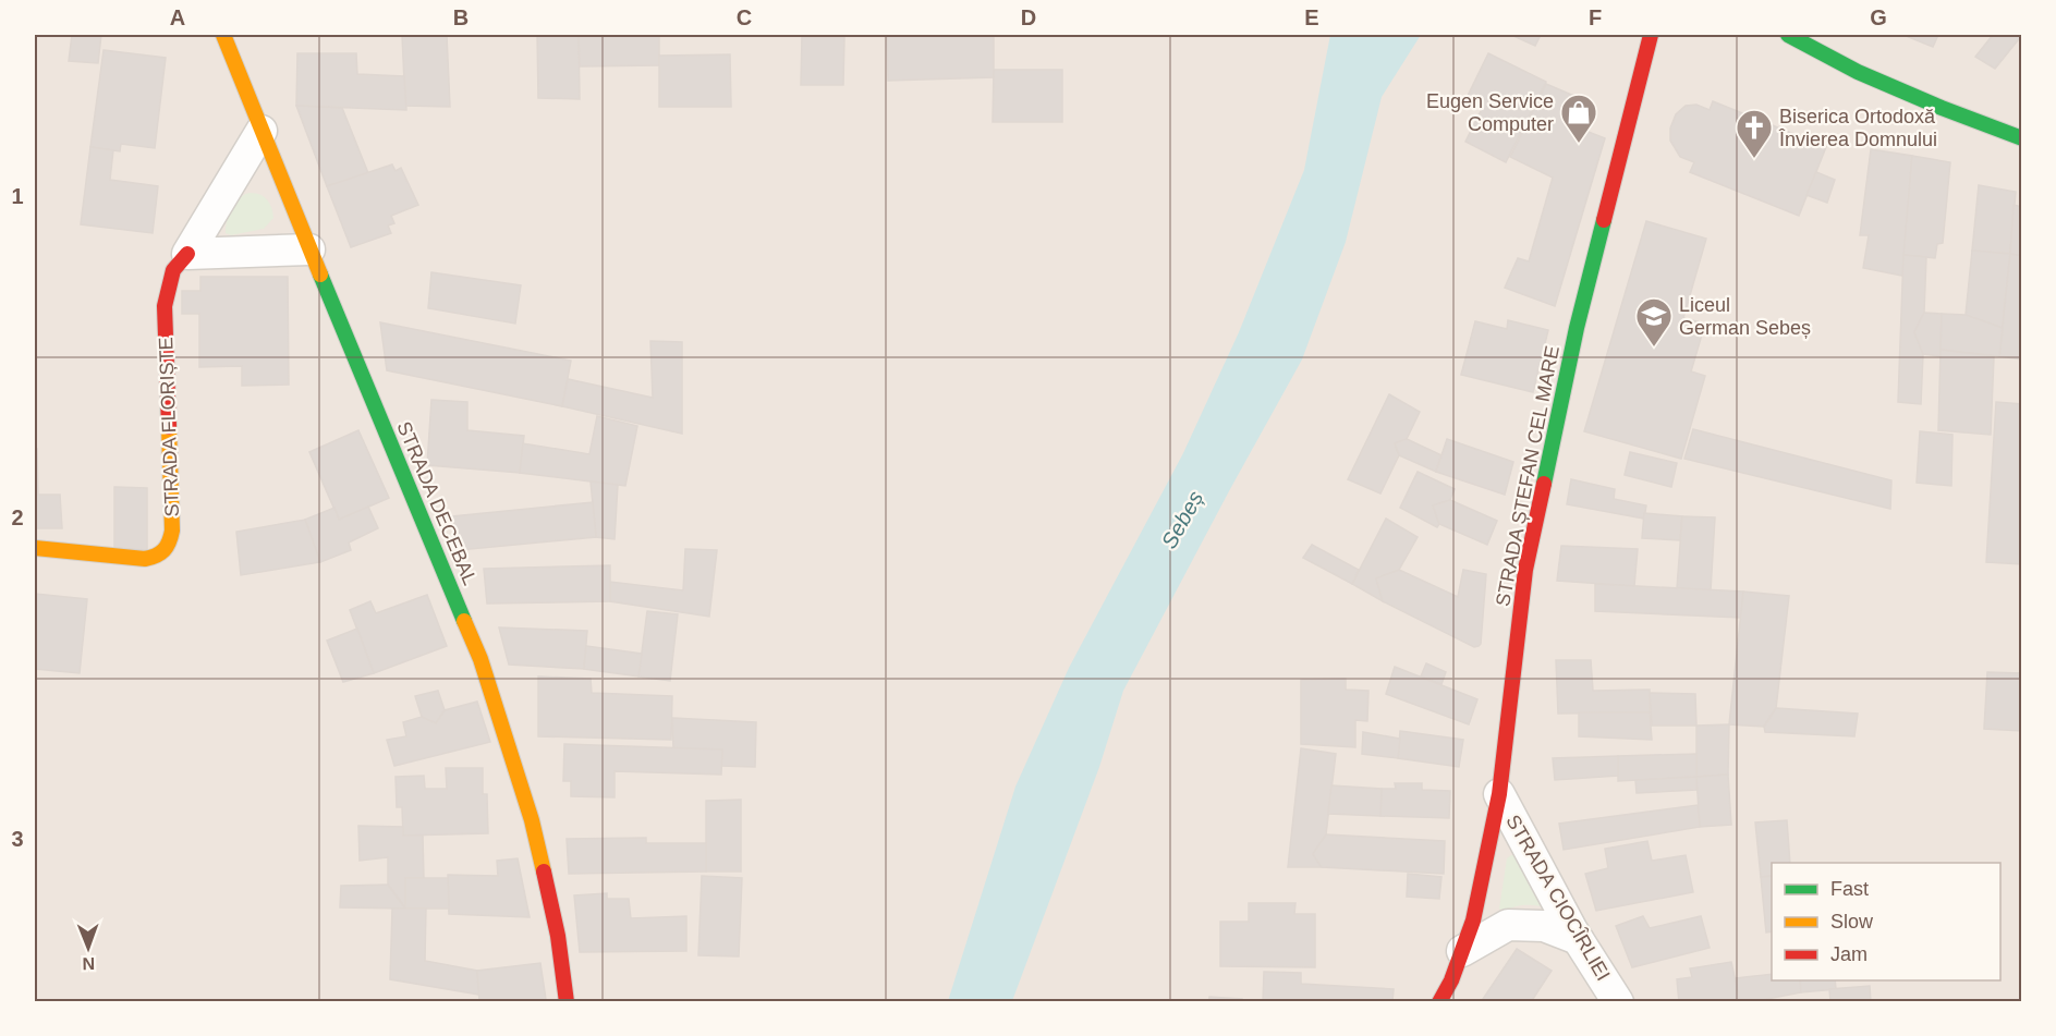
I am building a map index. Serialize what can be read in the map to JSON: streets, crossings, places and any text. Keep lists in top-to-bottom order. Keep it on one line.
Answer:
{"streets":{"street":["STRADA FLORIȘTE","STRADA ȘTEFAN CEL MARE","STRADA DECEBAL","STRADA CIOCÎRLIEI"]},"crossings":[["STRADA FLORIȘTE","STRADA DECEBAL"],["STRADA ȘTEFAN CEL MARE","STRADA CIOCÎRLIEI"]],"water":["Sebeș"],"places":{"shop":["Eugen Service Computer"],"church":["Biserica Ortodoxă Învierea Domnului"],"school or university":["Liceul German Sebeș"]},"legend":["Fast","Slow","Jam"],"north":"bottom","grid":{"columns":["A","B","C","D","E","F","G"],"rows":["1","2","3"]}}
